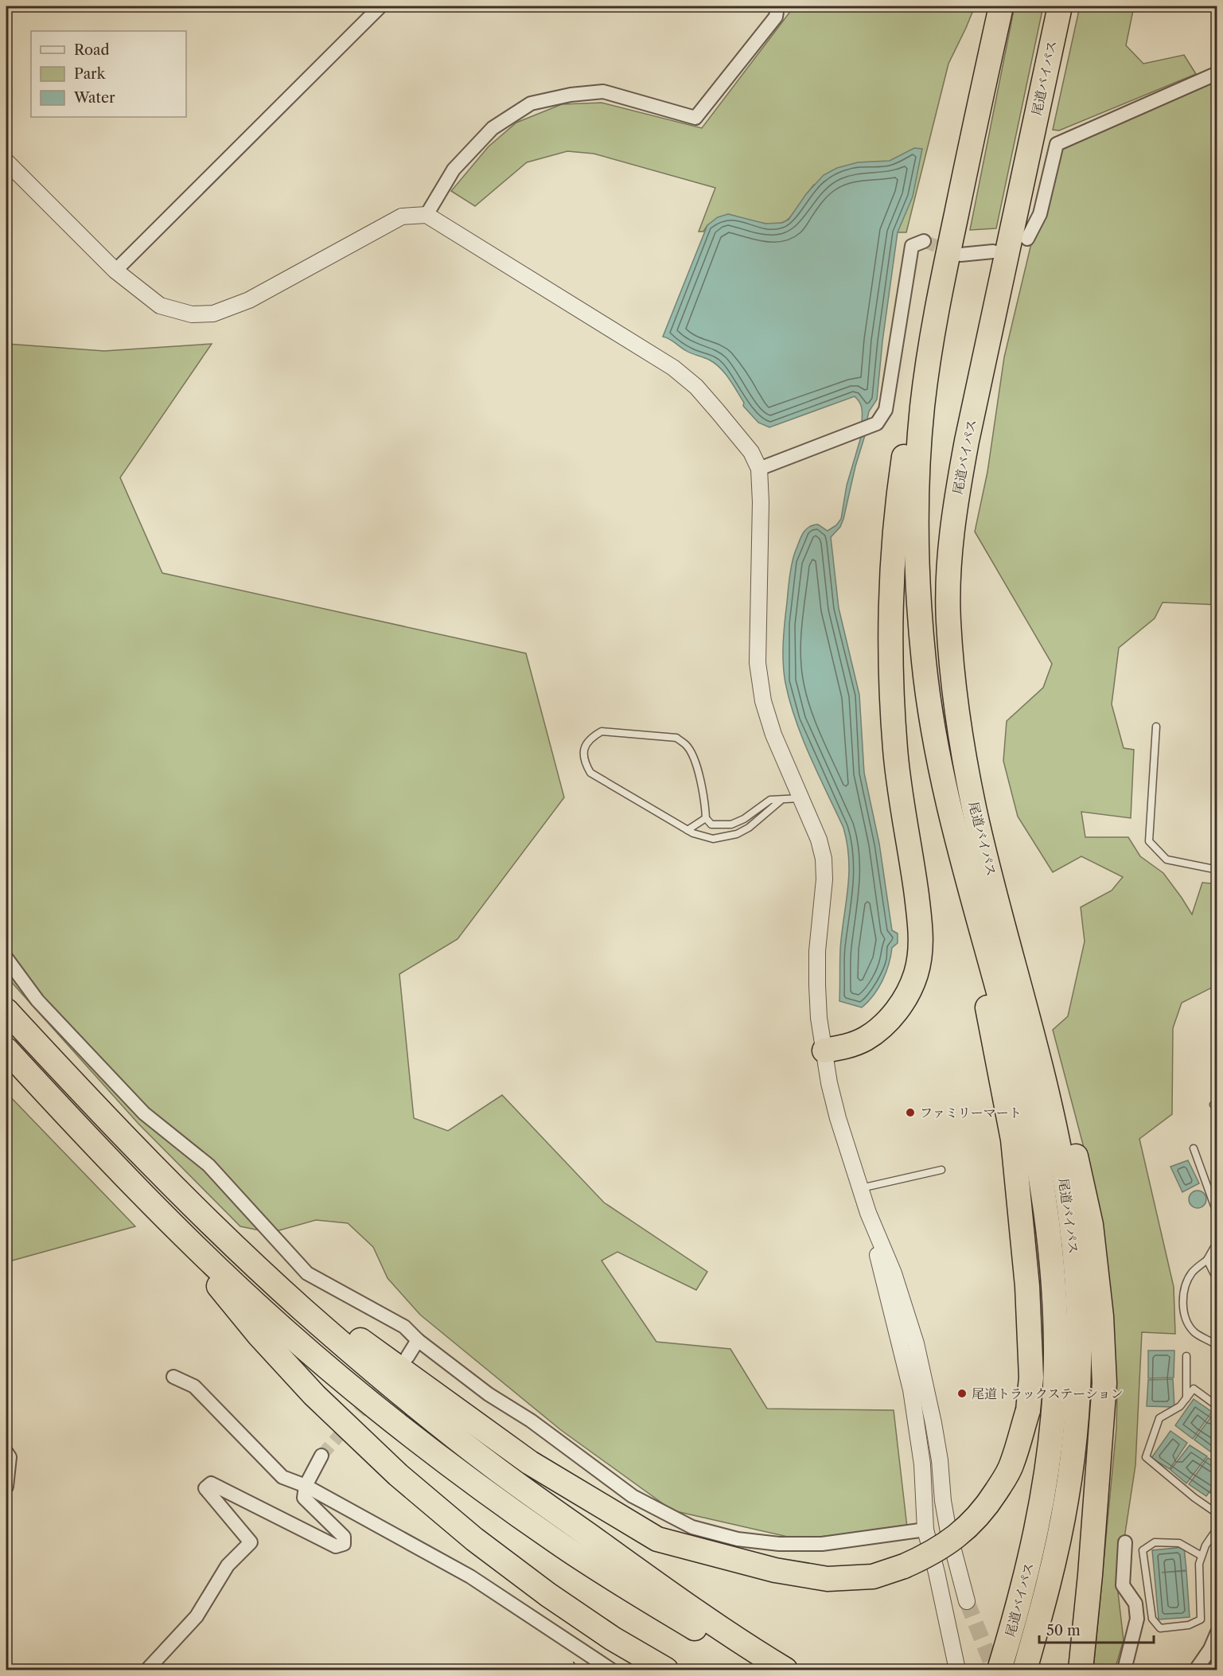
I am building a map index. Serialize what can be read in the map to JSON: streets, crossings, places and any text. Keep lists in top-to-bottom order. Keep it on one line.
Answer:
{"streets":{"highway":["尾道バイパス"]},"places":["ファミリーマート","尾道トラックステーション"],"legend":["Road","Park","Water"],"scale_bar":"50 m"}
